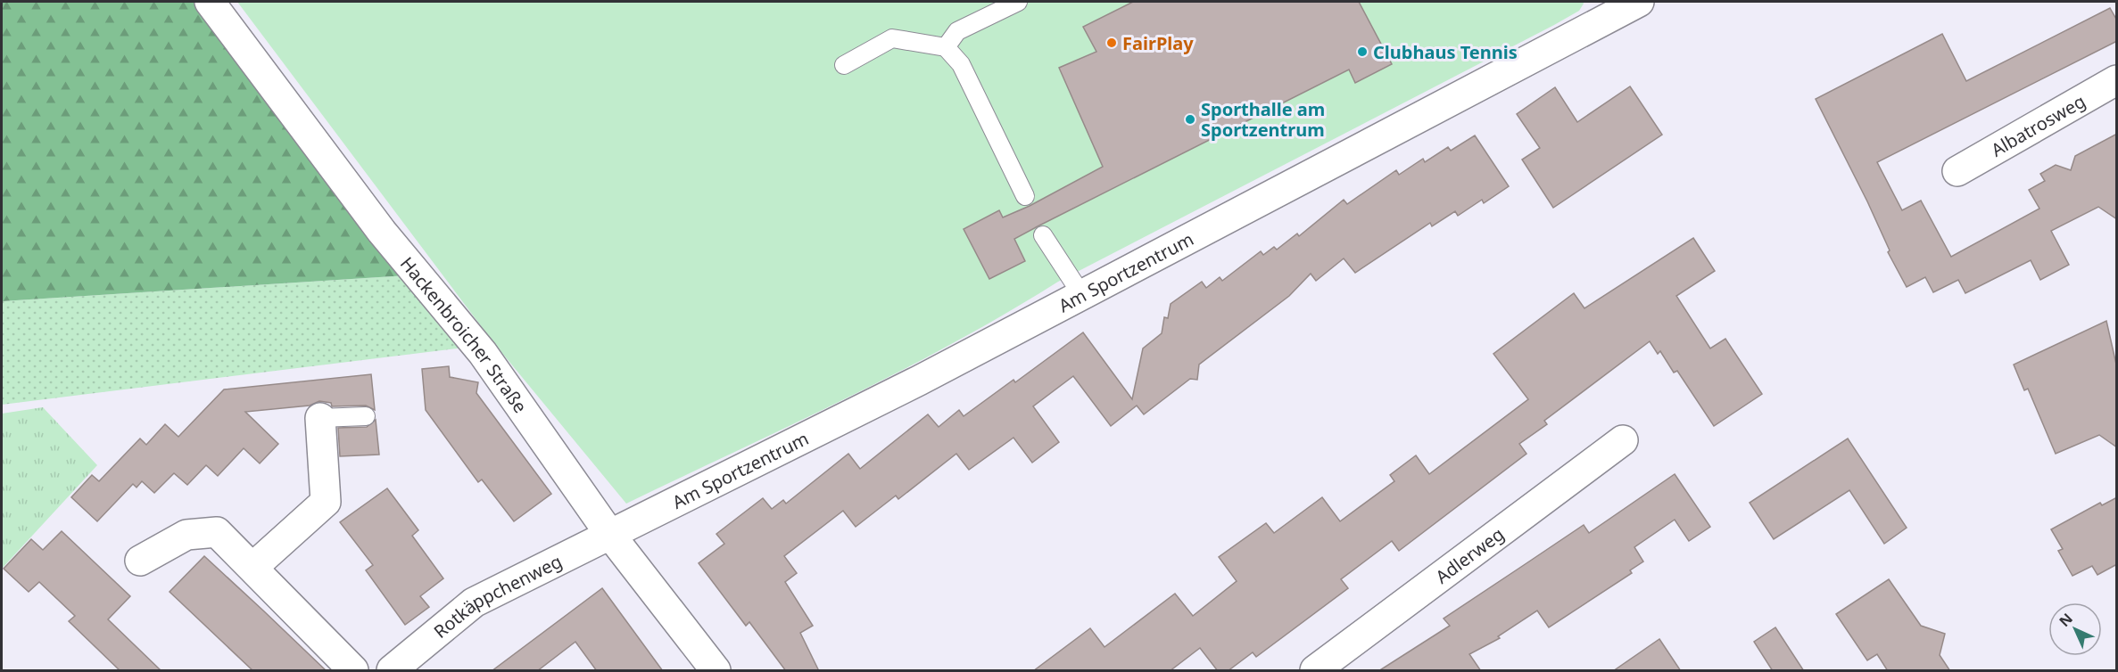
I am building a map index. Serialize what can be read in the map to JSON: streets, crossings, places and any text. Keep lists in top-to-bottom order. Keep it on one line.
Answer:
{"streets":{"street":["Albatrosweg","Am Sportzentrum","Hackenbroicher Straße","Adlerweg","Rotkäppchenweg"]},"crossings":[["Am Sportzentrum","Hackenbroicher Straße"],["Am Sportzentrum","Rotkäppchenweg"],["Hackenbroicher Straße","Rotkäppchenweg"]],"places":["FairPlay","Clubhaus Tennis","Sporthalle am Sportzentrum"],"north":"top left"}
